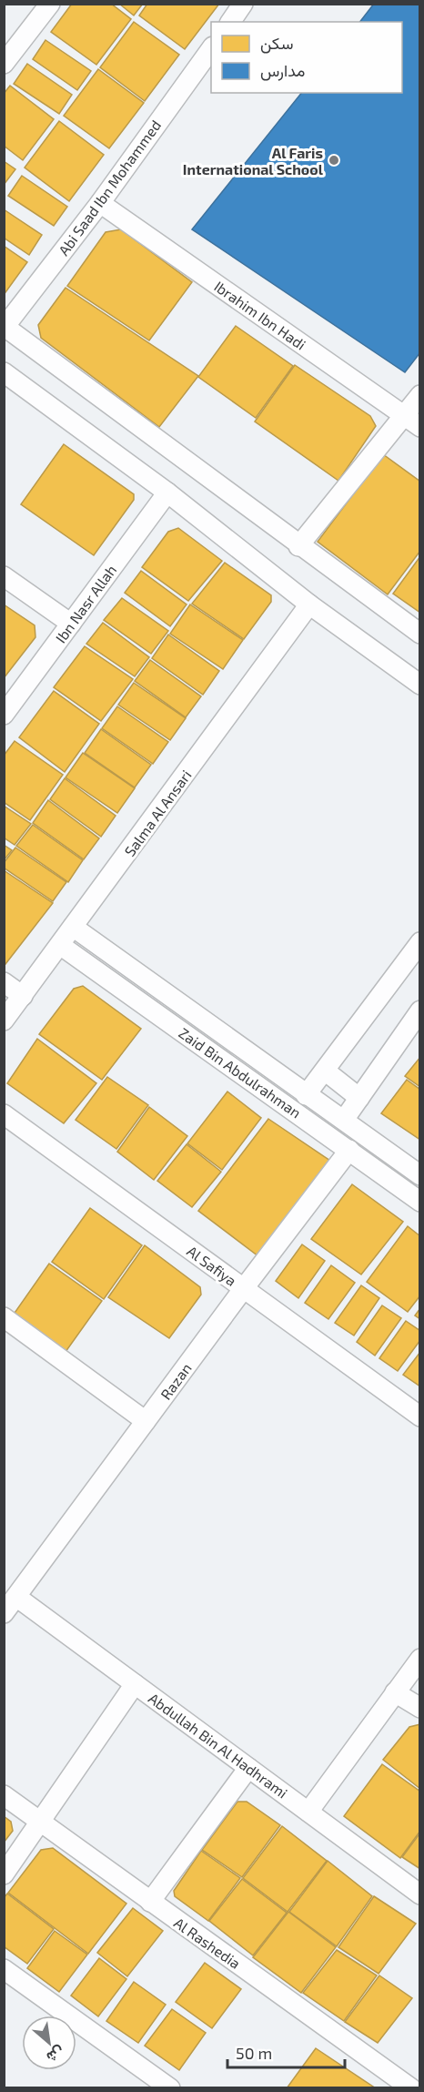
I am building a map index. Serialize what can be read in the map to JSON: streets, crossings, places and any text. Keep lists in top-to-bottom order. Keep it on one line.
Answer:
{"streets":{"street":["Abi Saad Ibn Mohammed","Ibrahim Ibn Hadi","Ibn Nasr Allah","Salma Al Ansari","Zaid Bin Abdulrahman","Al Safiya","Razan","Abdullah Bin Al Hadhrami","Al Rashedia"]},"crossings":[["Abi Saad Ibn Mohammed","Ibrahim Ibn Hadi"],["Salma Al Ansari","Zaid Bin Abdulrahman"],["Zaid Bin Abdulrahman","Razan"],["Al Safiya","Razan"],["Razan","Abdullah Bin Al Hadhrami"]],"places":["Al Faris International School"],"legend":["سكن","مدارس"],"scale_bar":"50 m","north":"bottom right"}
